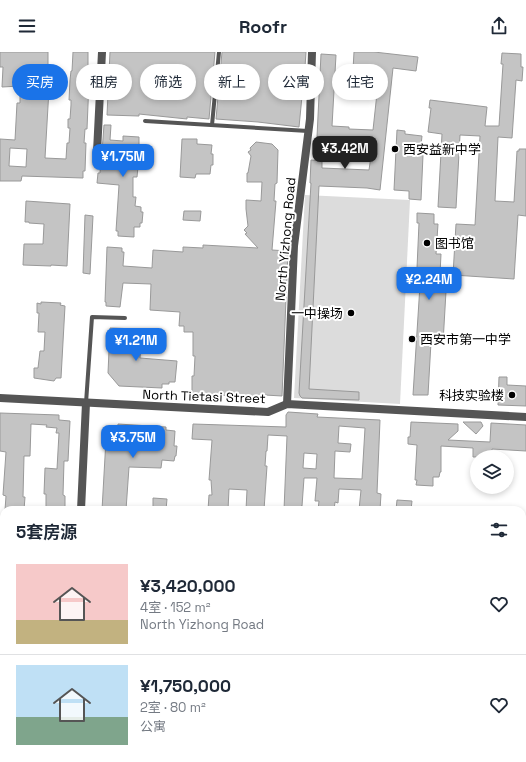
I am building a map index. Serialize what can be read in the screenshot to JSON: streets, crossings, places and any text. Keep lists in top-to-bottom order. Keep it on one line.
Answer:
{"streets":{"street":["North Yizhong Road","North Tietasi Street"]},"crossings":[["North Yizhong Road","North Tietasi Street"]],"places":["西安益新中学","图书馆","一中操场","西安市第一中学","科技实验楼"],"page":{"header":"Roofr","chip":["买房","租房","筛选","新上","公寓","住宅"],"price":["¥3.42M","¥1.75M","¥2.24M","¥1.21M","¥3.75M"],"heading":"5套房源","list":[{"name":"¥3,420,000","note":"4室 · 152 m² · North Yizhong Road"},{"name":"¥1,750,000","note":"2室 · 80 m² · 公寓"}]}}
